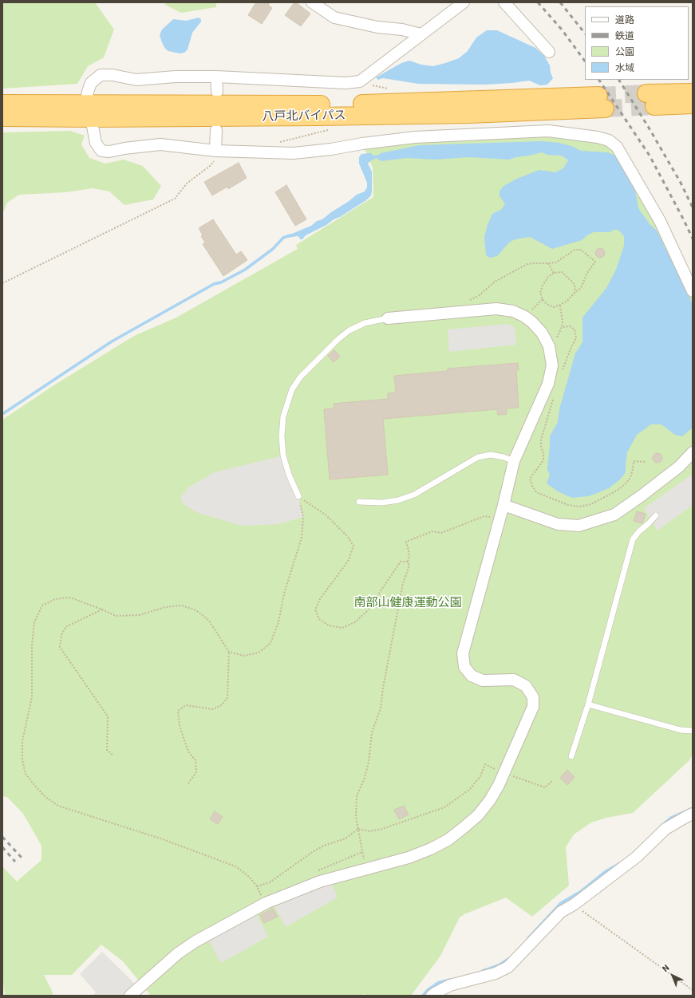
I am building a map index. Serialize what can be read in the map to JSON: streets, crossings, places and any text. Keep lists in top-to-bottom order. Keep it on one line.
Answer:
{"streets":{"highway":["八戸北バイパス"]},"parks":["南部山健康運動公園"],"legend":["道路","鉄道","公園","水域"],"north":"top left"}
